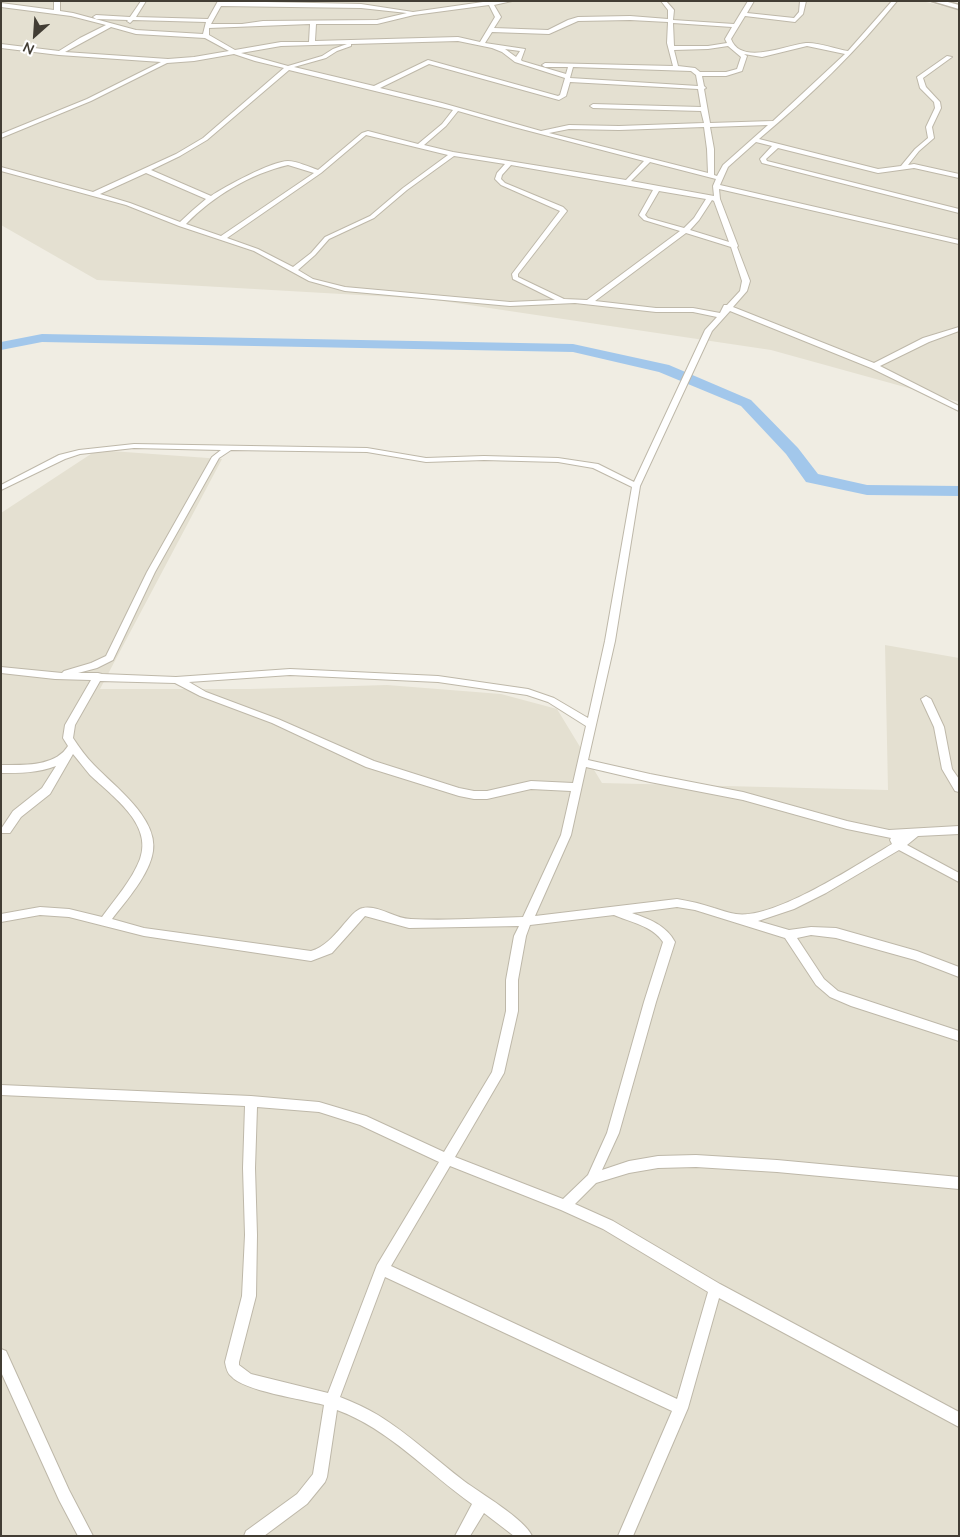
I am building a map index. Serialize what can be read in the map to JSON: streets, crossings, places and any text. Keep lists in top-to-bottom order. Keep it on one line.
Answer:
{"north":"bottom left"}
